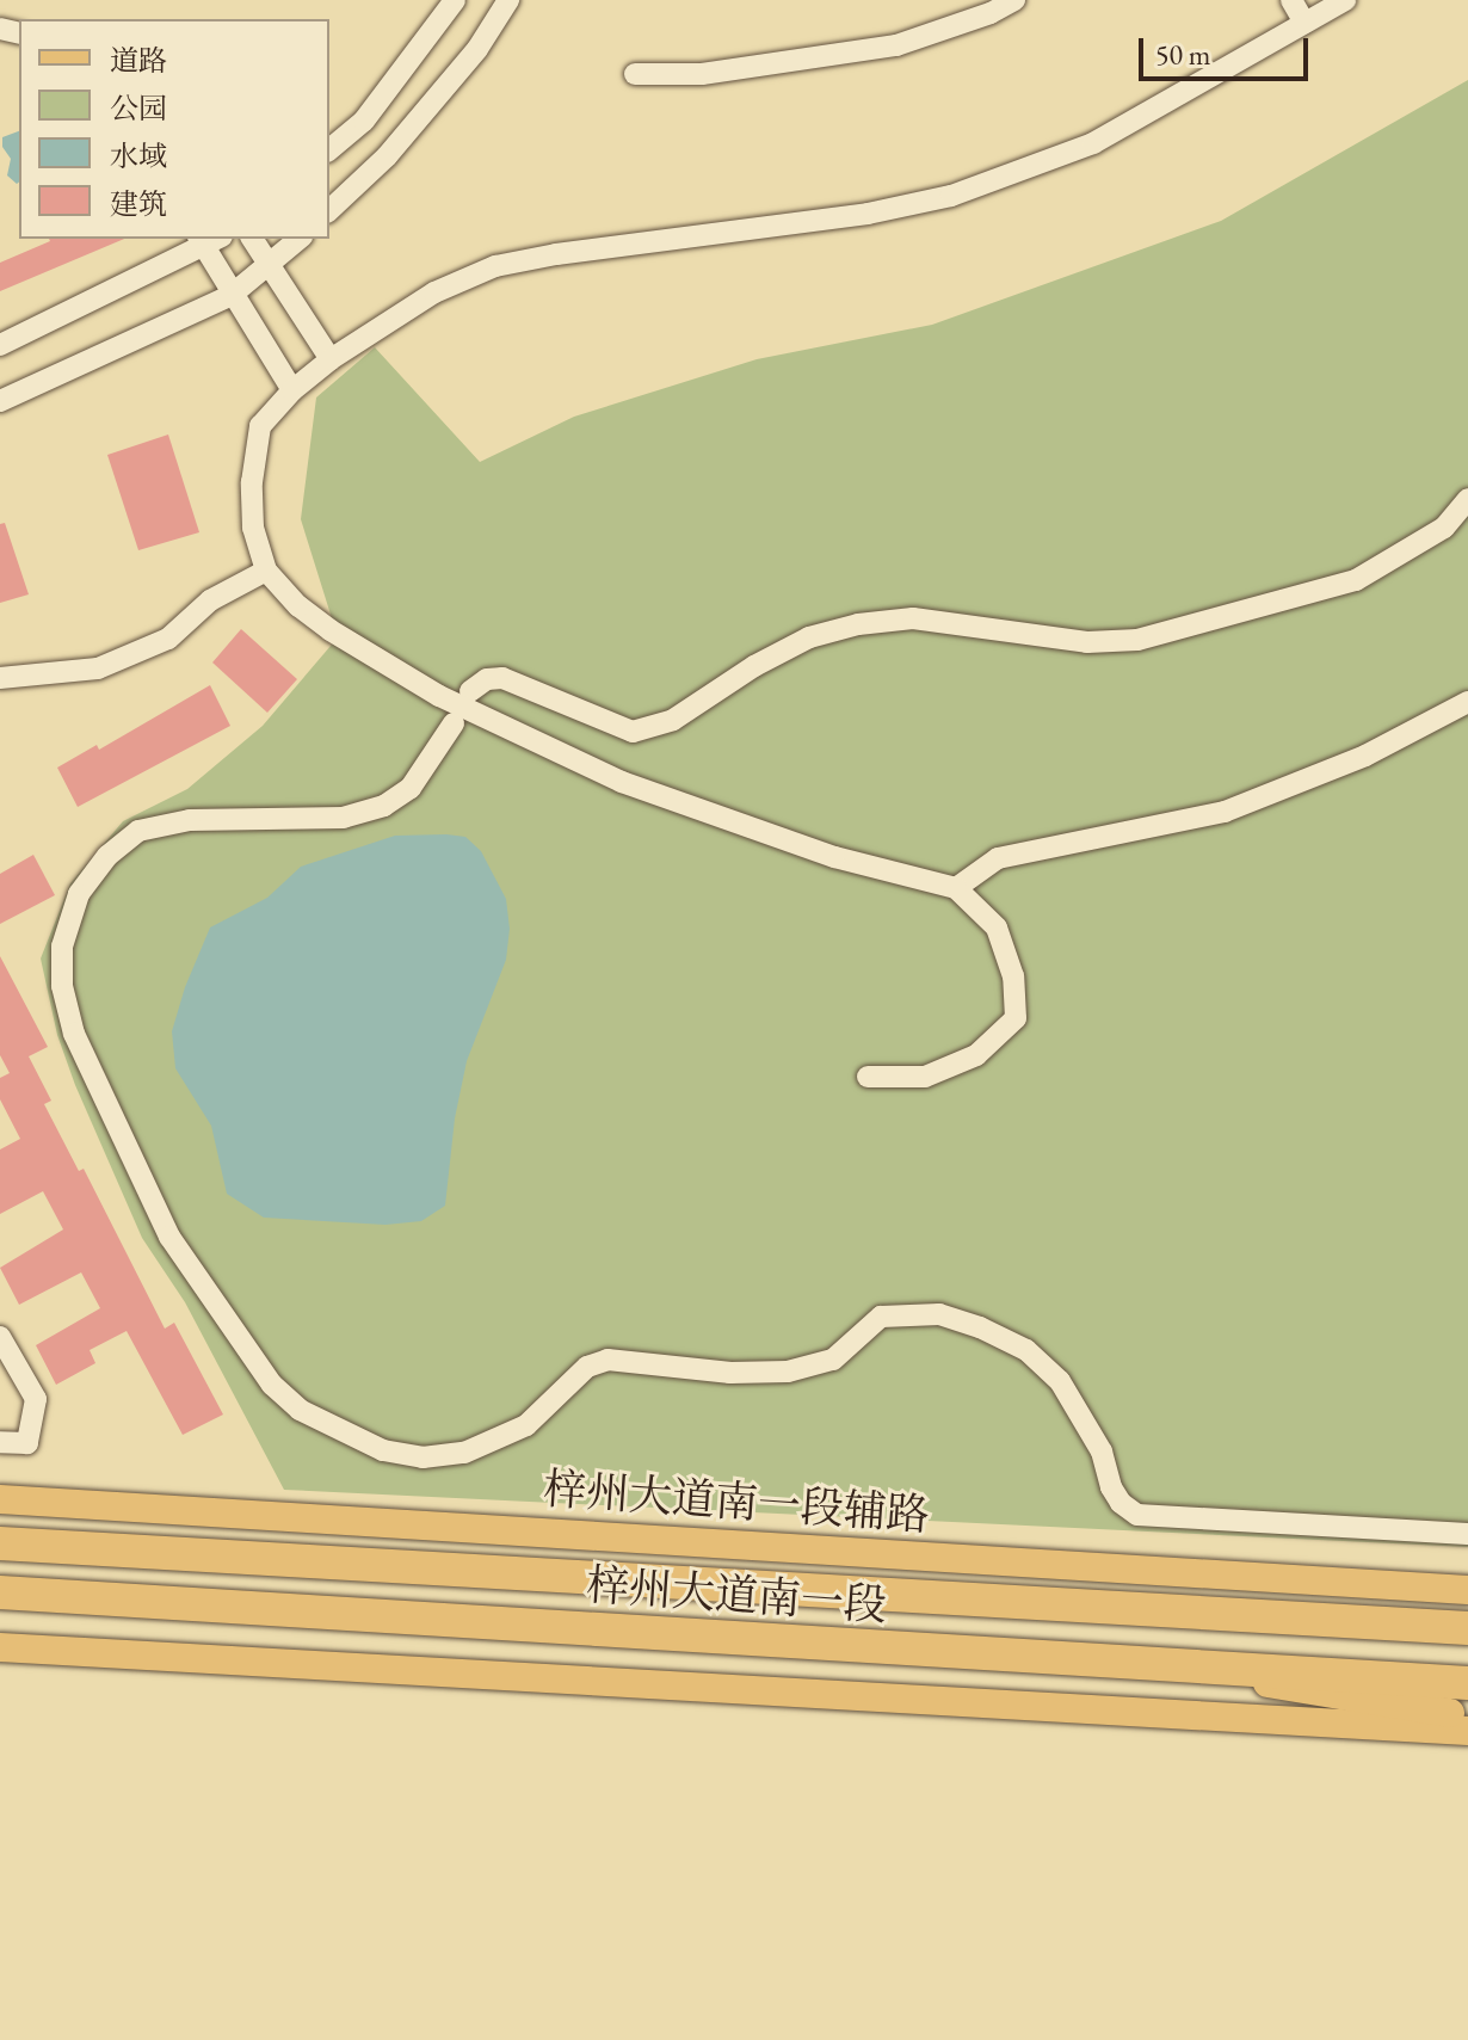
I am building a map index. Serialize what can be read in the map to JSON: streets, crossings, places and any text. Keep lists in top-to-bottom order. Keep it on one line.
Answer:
{"streets":{"highway":["梓州大道南一段"],"main road":["梓州大道南一段辅路"]},"legend":["道路","公园","水域","建筑"],"scale_bar":"50 m"}
